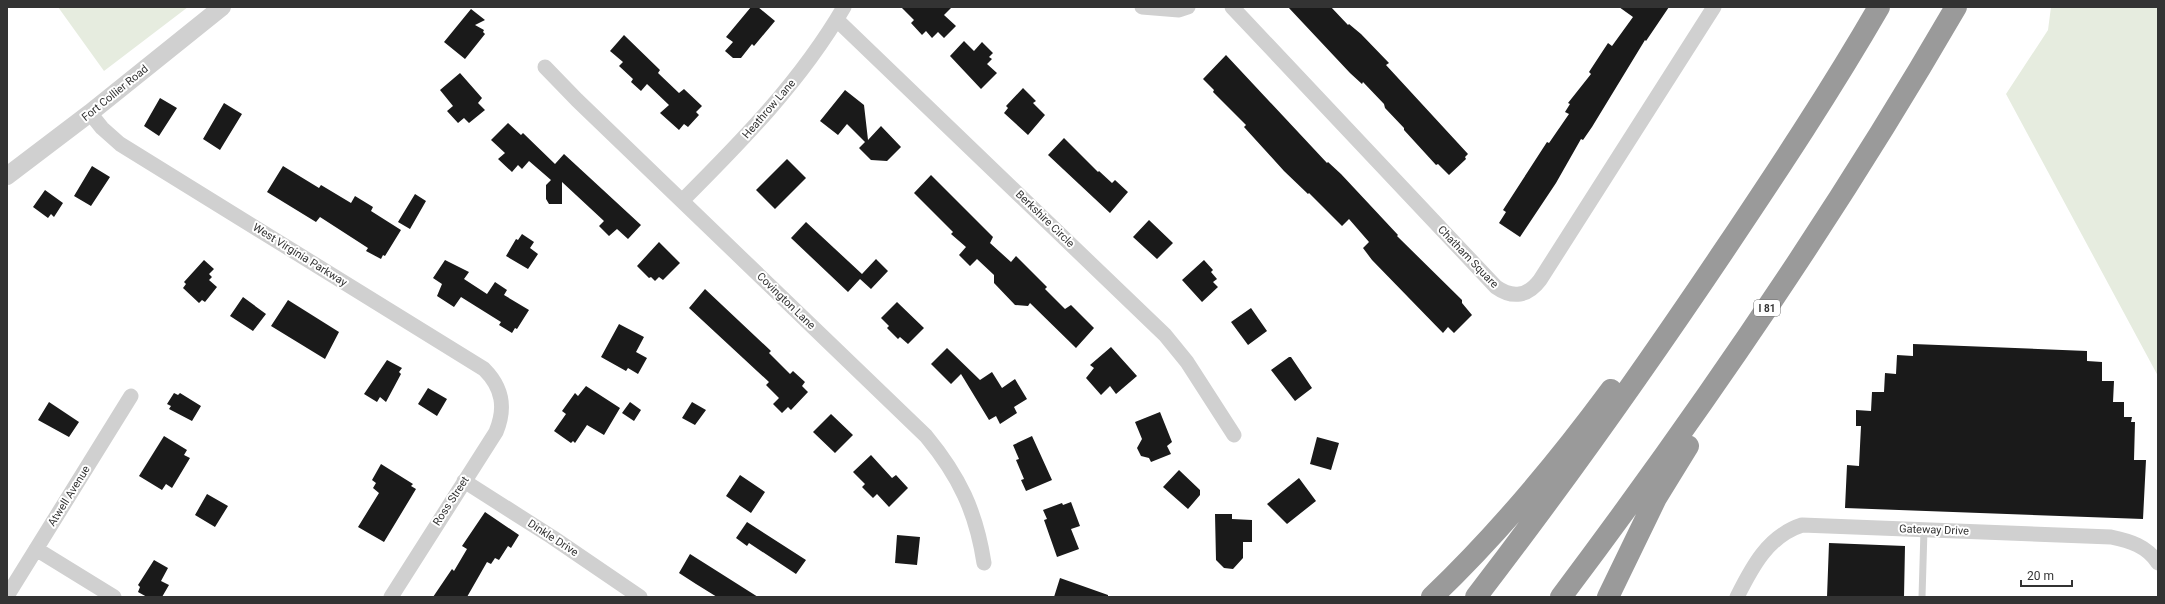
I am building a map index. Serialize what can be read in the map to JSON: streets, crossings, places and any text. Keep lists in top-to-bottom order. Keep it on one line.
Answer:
{"streets":{"highway":["I 81"],"street":["Fort Collier Road","Heathrow Lane","Berkshire Circle","West Virginia Parkway","Chatham Square","Covington Lane","Atwell Avenue","Ross Street","Gateway Drive","Dinkle Drive"]},"crossings":[["Fort Collier Road","West Virginia Parkway"],["Heathrow Lane","Berkshire Circle"],["Heathrow Lane","Covington Lane"],["West Virginia Parkway","Ross Street"],["Ross Street","Dinkle Drive"]],"scale_bar":"20 m"}
